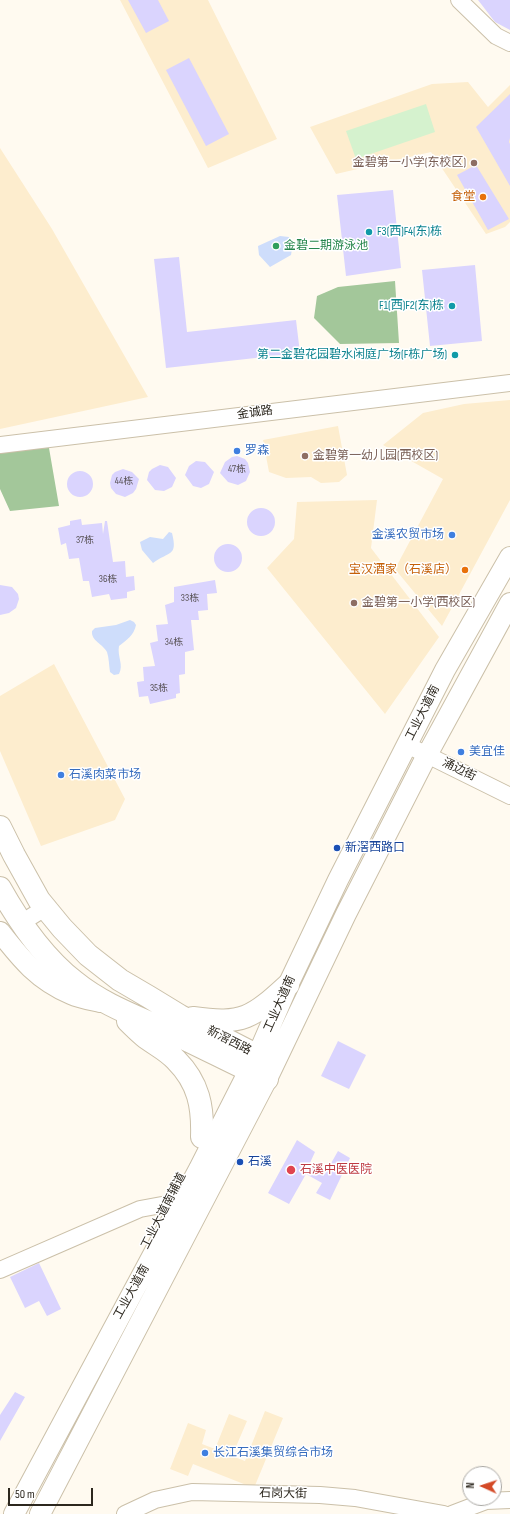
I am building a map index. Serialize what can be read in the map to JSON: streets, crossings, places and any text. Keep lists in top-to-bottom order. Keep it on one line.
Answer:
{"streets":{"highway":["新滘西路"],"main road":["工业大道南","工业大道南辅道"],"street":["金诚路","涌边街","石岗大街"]},"crossings":[["工业大道南","涌边街"],["工业大道南","新滘西路"],["工业大道南","工业大道南辅道"],["新滘西路","工业大道南辅道"]],"places":["金碧第一小学(东校区)","食堂","F3(西)F4(东)栋","金碧二期游泳池","F1(西)F2(东)栋","第二金碧花园碧水闲庭广场(F栋广场)","罗森","金碧第一幼儿园(西校区)","金溪农贸市场","宝汉酒家（石溪店）","金碧第一小学(西校区)","美宜佳","石溪肉菜市场","新滘西路口","石溪","石溪中医医院","长江石溪集贸综合市场"],"house_numbers":["47栋","44栋","37栋","36栋","33栋","34栋","35栋"],"scale_bar":"50 m","north":"left"}
